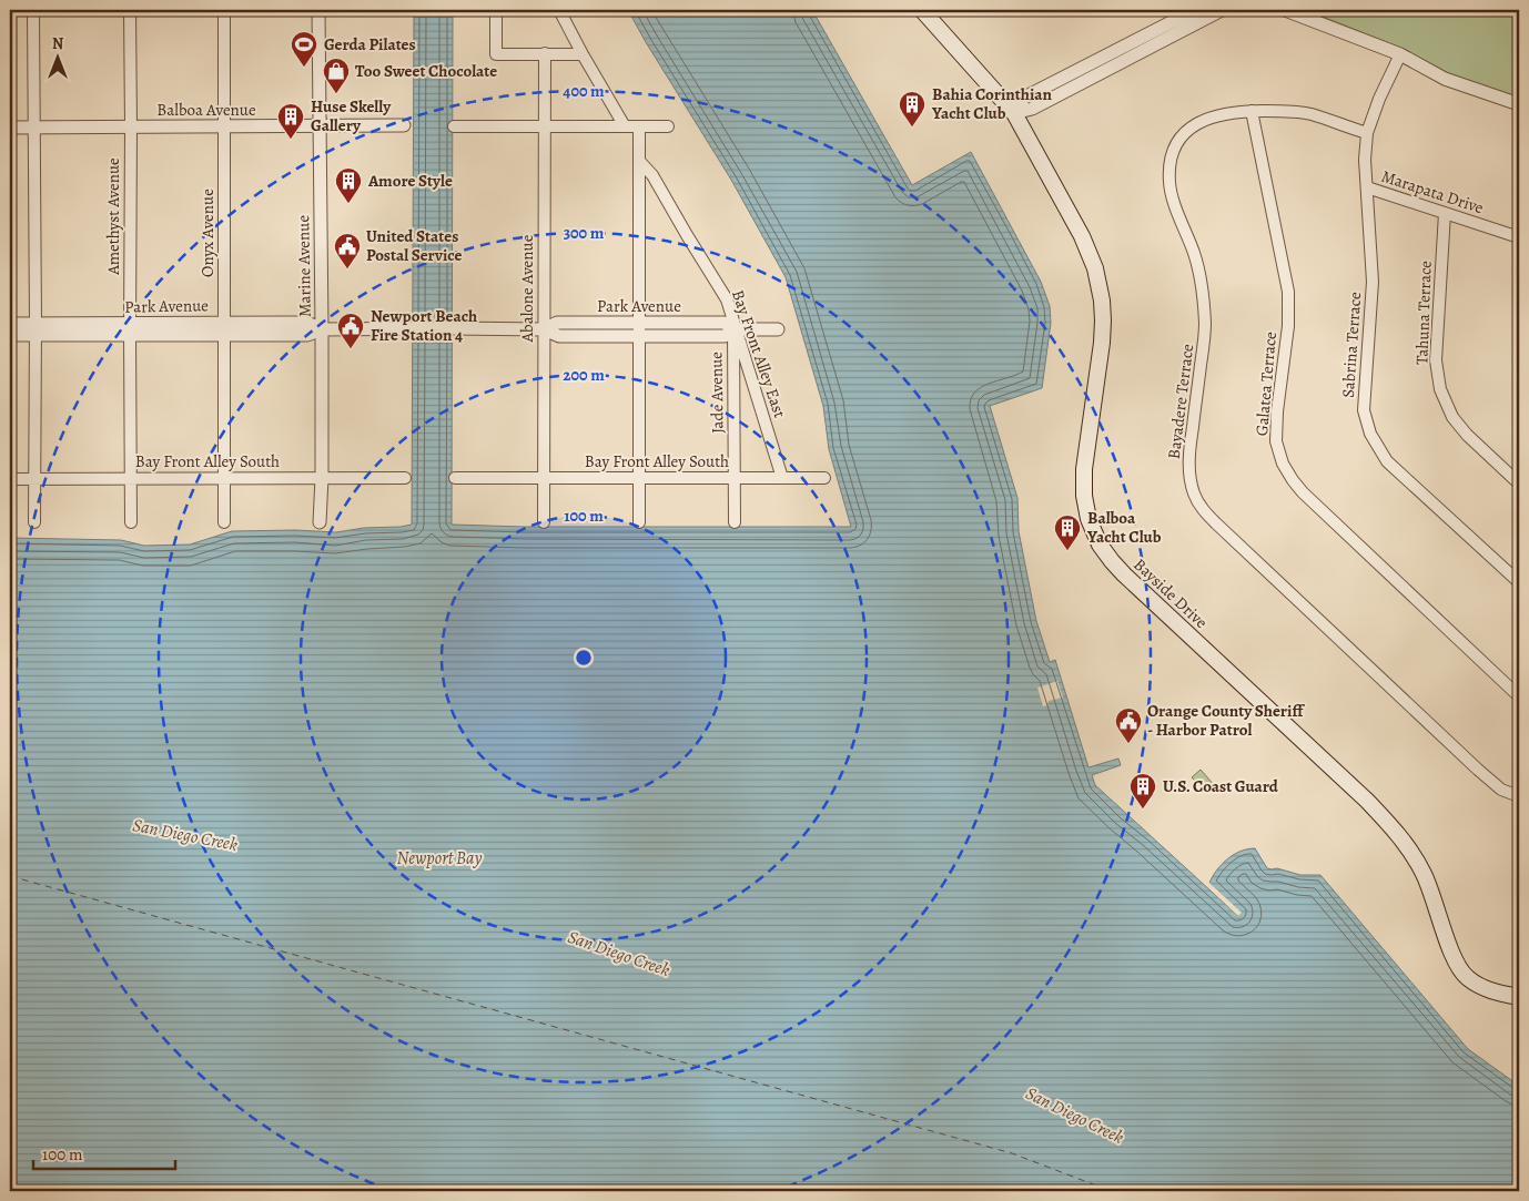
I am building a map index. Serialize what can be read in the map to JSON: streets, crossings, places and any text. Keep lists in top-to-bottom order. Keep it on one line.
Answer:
{"streets":{"main road":["Bayside Drive"],"street":["Balboa Avenue","Marapata Drive","Amethyst Avenue","Onyx Avenue","Marine Avenue","Abalone Avenue","Park Avenue","Tahuna Terrace","Sabrina Terrace","Bay Front Alley East","Galatea Terrace","Jade Avenue","Bayadere Terrace","Bay Front Alley South"]},"crossings":[["Balboa Avenue","Amethyst Avenue"],["Balboa Avenue","Onyx Avenue"],["Balboa Avenue","Marine Avenue"],["Marapata Drive","Tahuna Terrace"],["Marapata Drive","Sabrina Terrace"],["Amethyst Avenue","Park Avenue"],["Amethyst Avenue","Bay Front Alley South"],["Onyx Avenue","Park Avenue"],["Onyx Avenue","Bay Front Alley South"],["Marine Avenue","Park Avenue"],["Marine Avenue","Bay Front Alley South"],["Abalone Avenue","Park Avenue"],["Abalone Avenue","Bay Front Alley South"],["Park Avenue","Bay Front Alley East"],["Park Avenue","Jade Avenue"],["Sabrina Terrace","Bayadere Terrace"],["Bay Front Alley East","Jade Avenue"],["Bay Front Alley East","Bay Front Alley South"],["Galatea Terrace","Bayadere Terrace"],["Jade Avenue","Bay Front Alley South"]],"water":["San Diego Creek","Newport Bay"],"places":{"sports":["Gerda Pilates"],"shop":["Too Sweet Chocolate"],"building":["Bahia Corinthian Yacht Club","Huse Skelly Gallery","Amore Style","Balboa Yacht Club","U.S. Coast Guard"],"public building":["United States Postal Service","Newport Beach Fire Station 4","Orange County Sheriff - Harbor Patrol"]},"scale_bar":"100 m","north":"top","rings":["400 m","300 m","200 m","100 m"]}
